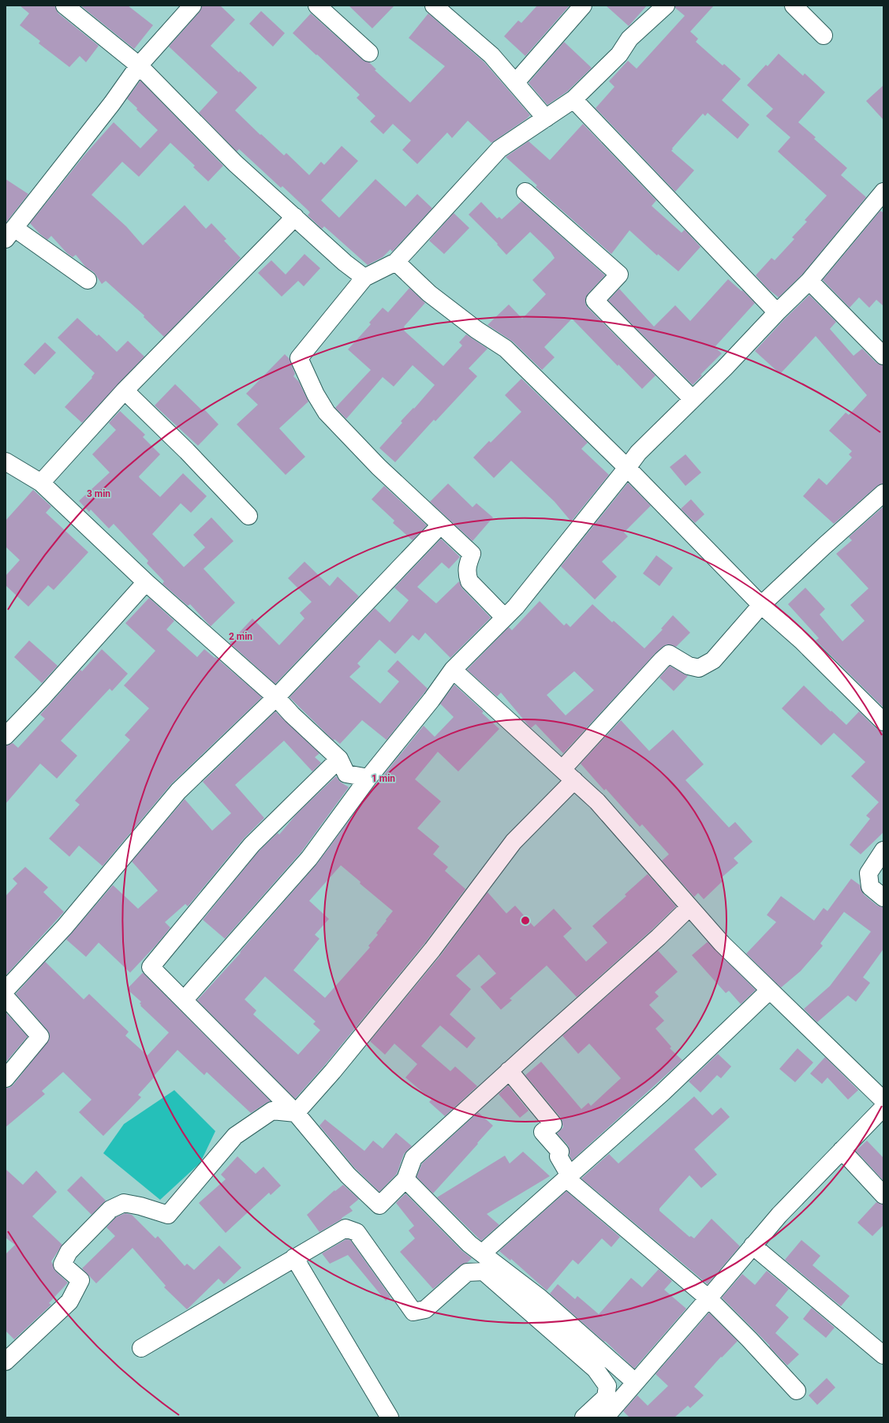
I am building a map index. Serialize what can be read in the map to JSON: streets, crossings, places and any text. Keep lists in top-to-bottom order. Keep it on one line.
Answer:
{"rings":["3 min","2 min","1 min"]}
